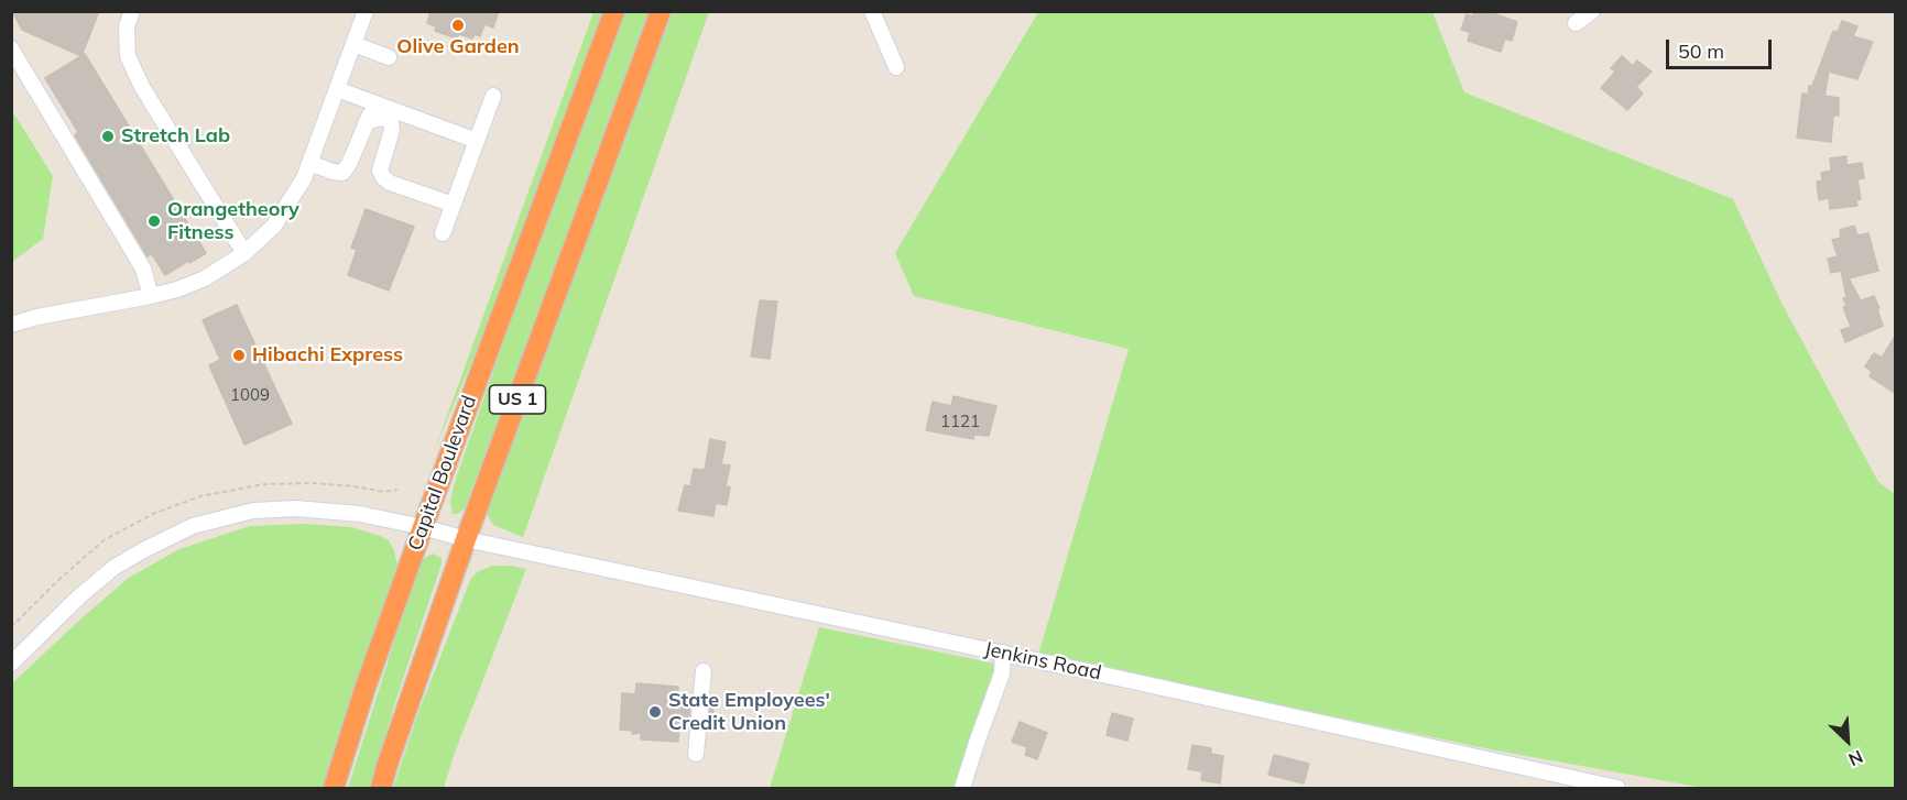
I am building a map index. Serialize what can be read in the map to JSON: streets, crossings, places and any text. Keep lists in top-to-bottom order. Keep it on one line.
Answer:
{"streets":{"highway":["US 1","Capital Boulevard"],"street":["Jenkins Road"]},"crossings":[["US 1","Jenkins Road"],["Capital Boulevard","Jenkins Road"]],"places":["Olive Garden","Stretch Lab","Orangetheory Fitness","Hibachi Express","State Employees' Credit Union"],"house_numbers":["1009","1121"],"scale_bar":"50 m","north":"bottom right"}
